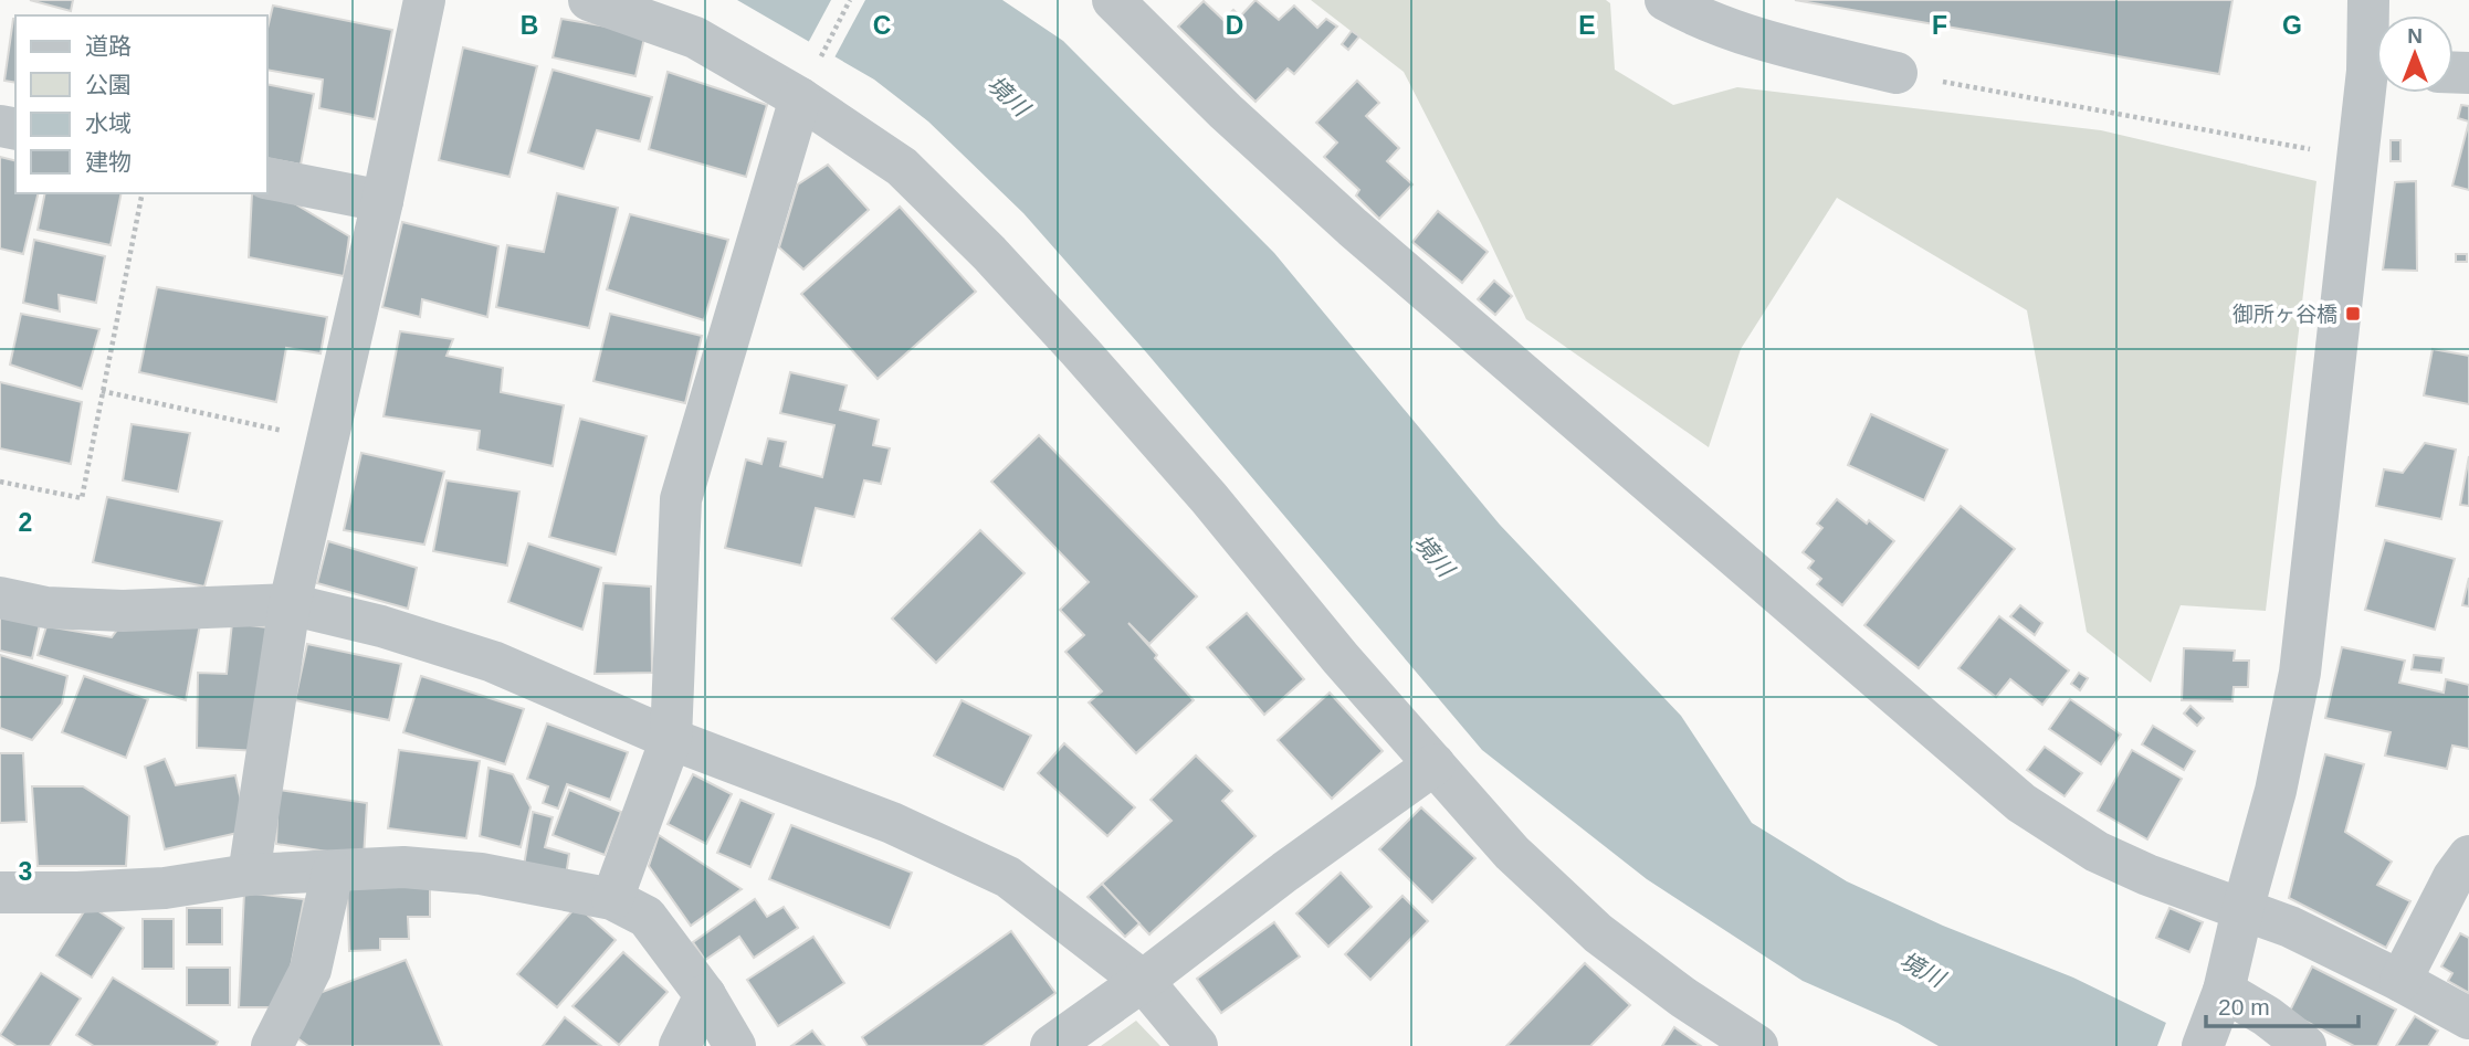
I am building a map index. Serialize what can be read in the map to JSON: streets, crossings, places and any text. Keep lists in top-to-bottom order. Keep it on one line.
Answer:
{"water":["境川"],"places":{"transit":["御所ヶ谷橋"]},"legend":["道路","公園","水域","建物"],"scale_bar":"20 m","north":"top","grid":{"columns":["B","C","D","E","F","G"],"rows":["2","3"]}}
